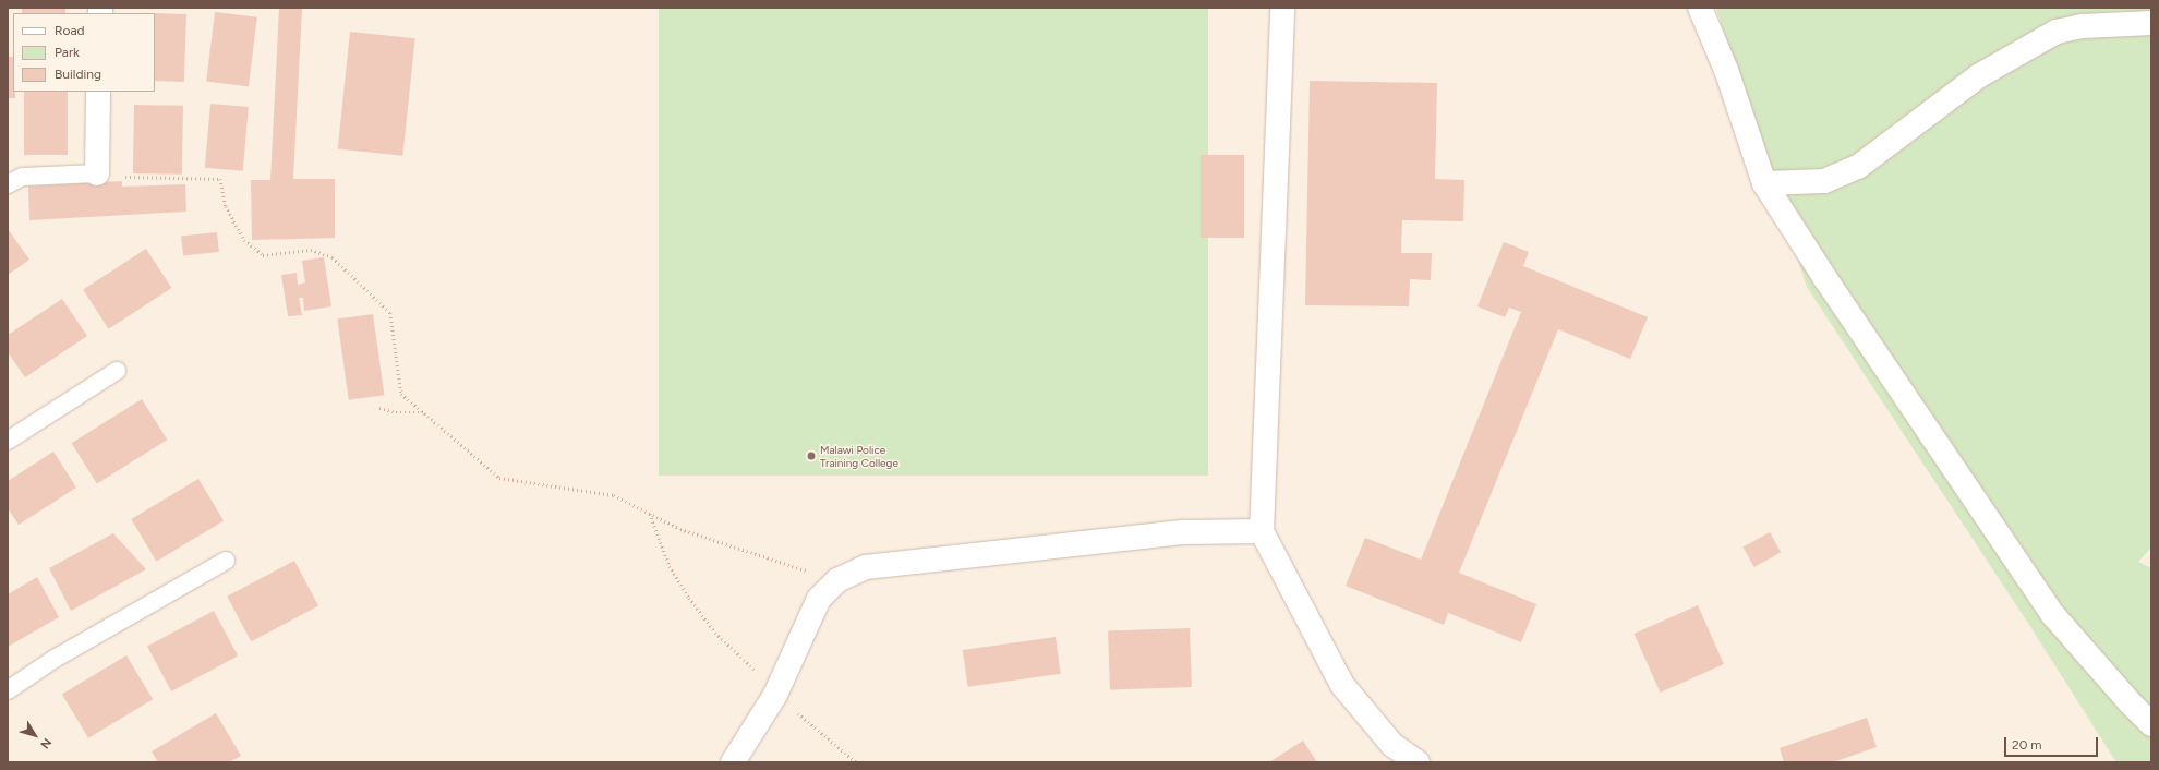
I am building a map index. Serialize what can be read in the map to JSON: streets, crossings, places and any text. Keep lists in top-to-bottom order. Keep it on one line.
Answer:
{"places":["Malawi Police Training College"],"legend":["Road","Park","Building"],"scale_bar":"20 m","north":"bottom right"}
